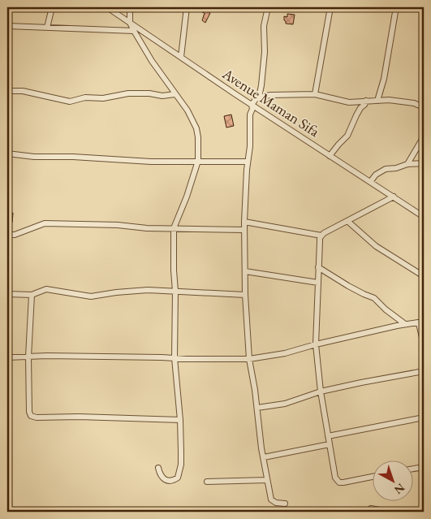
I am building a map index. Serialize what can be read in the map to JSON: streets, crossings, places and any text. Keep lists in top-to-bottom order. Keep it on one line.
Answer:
{"streets":{"street":["Avenue Maman Sifa"]},"north":"bottom right"}
